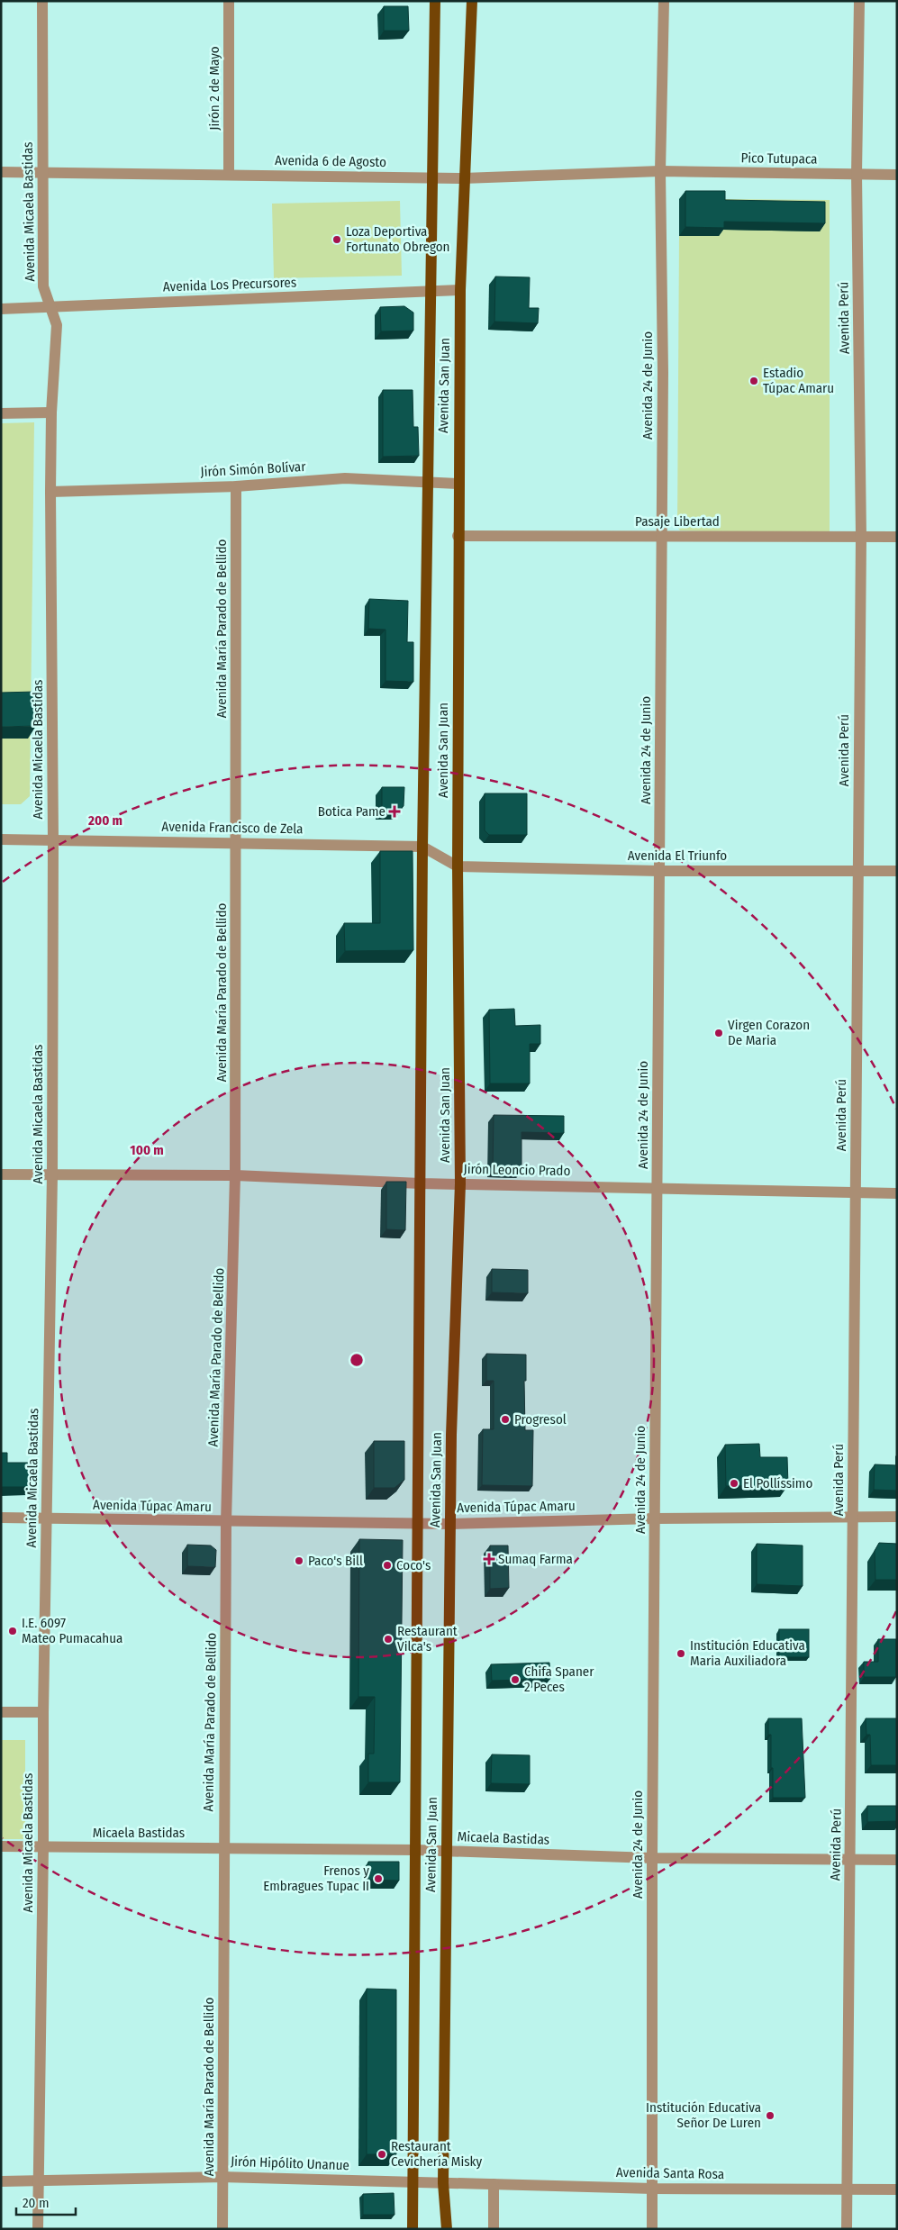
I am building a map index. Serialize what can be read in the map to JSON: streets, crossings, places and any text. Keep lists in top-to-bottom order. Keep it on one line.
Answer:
{"streets":{"main road":["Avenida San Juan"],"street":["Jirón 2 de Mayo","Pico Tutupaca","Avenida 6 de Agosto","Avenida Micaela Bastidas","Avenida Los Precursores","Avenida Perú","Avenida 24 de Junio","Jirón Simón Bolívar","Pasaje Libertad","Avenida María Parado de Bellido","Avenida Francisco de Zela","Avenida El Triunfo","Jirón Leoncio Prado","Avenida Túpac Amaru","Micaela Bastidas","Jirón Hipólito Unanue","Avenida Santa Rosa"]},"crossings":[["Jirón 2 de Mayo","Avenida 6 de Agosto"],["Pico Tutupaca","Avenida 6 de Agosto"],["Pico Tutupaca","Avenida Perú"],["Pico Tutupaca","Avenida 24 de Junio"],["Avenida 6 de Agosto","Avenida Micaela Bastidas"],["Avenida 6 de Agosto","Avenida San Juan"],["Avenida 6 de Agosto","Avenida 24 de Junio"],["Avenida Micaela Bastidas","Avenida Los Precursores"],["Avenida Micaela Bastidas","Jirón Simón Bolívar"],["Avenida Micaela Bastidas","Avenida Francisco de Zela"],["Avenida Micaela Bastidas","Jirón Leoncio Prado"],["Avenida Micaela Bastidas","Avenida Túpac Amaru"],["Avenida Micaela Bastidas","Micaela Bastidas"],["Avenida Micaela Bastidas","Jirón Hipólito Unanue"],["Avenida Los Precursores","Avenida San Juan"],["Avenida Perú","Pasaje Libertad"],["Avenida Perú","Avenida El Triunfo"],["Avenida Perú","Jirón Leoncio Prado"],["Avenida Perú","Avenida Túpac Amaru"],["Avenida Perú","Micaela Bastidas"],["Avenida Perú","Avenida Santa Rosa"],["Avenida San Juan","Jirón Simón Bolívar"],["Avenida San Juan","Pasaje Libertad"],["Avenida San Juan","Avenida Francisco de Zela"],["Avenida San Juan","Avenida El Triunfo"],["Avenida San Juan","Jirón Leoncio Prado"],["Avenida San Juan","Avenida Túpac Amaru"],["Avenida San Juan","Micaela Bastidas"],["Avenida San Juan","Jirón Hipólito Unanue"],["Avenida San Juan","Avenida Santa Rosa"],["Avenida 24 de Junio","Pasaje Libertad"],["Avenida 24 de Junio","Avenida El Triunfo"],["Avenida 24 de Junio","Jirón Leoncio Prado"],["Avenida 24 de Junio","Avenida Túpac Amaru"],["Avenida 24 de Junio","Micaela Bastidas"],["Avenida 24 de Junio","Avenida Santa Rosa"],["Jirón Simón Bolívar","Avenida María Parado de Bellido"],["Avenida María Parado de Bellido","Avenida Francisco de Zela"],["Avenida María Parado de Bellido","Jirón Leoncio Prado"],["Avenida María Parado de Bellido","Avenida Túpac Amaru"],["Avenida María Parado de Bellido","Micaela Bastidas"],["Avenida María Parado de Bellido","Jirón Hipólito Unanue"],["Avenida Francisco de Zela","Avenida El Triunfo"],["Jirón Hipólito Unanue","Avenida Santa Rosa"]],"places":{"other":["Loza Deportiva Fortunato Obregon","Estadio Túpac Amaru","Virgen Corazon De Maria","Progresol","El Pollíssimo","Paco's Bill","Coco's","I.E. 6097 Mateo Pumacahua","Restaurant Vilca's","Institución Educativa Maria Auxiliadora","Chifa Spaner 2 Peces","Frenos y Embragues Tupac II","Institución Educativa Señor De Luren","Restaurant Cevichería Misky"],"health":["Botica Pame","Sumaq Farma"]},"scale_bar":"20 m","rings":["200 m","100 m"]}
